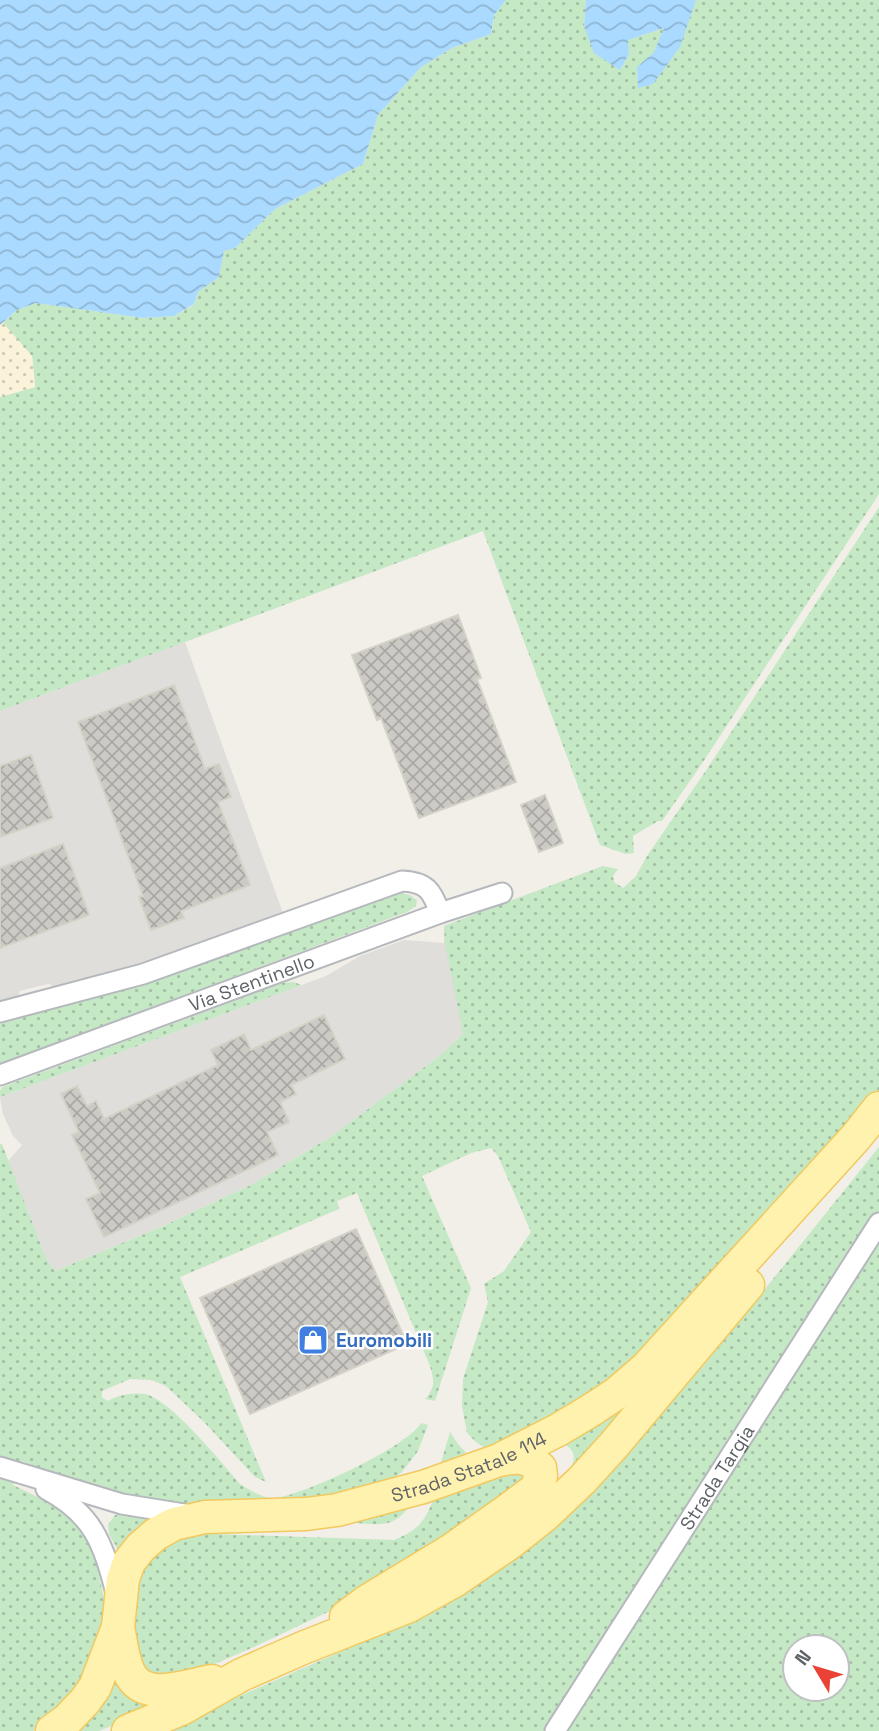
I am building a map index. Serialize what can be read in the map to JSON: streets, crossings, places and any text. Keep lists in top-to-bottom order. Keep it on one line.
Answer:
{"streets":{"main road":["Strada Statale 114"],"street":["Via Stentinello","Strada Targia"]},"places":{"shop":["Euromobili"]},"north":"top left"}
